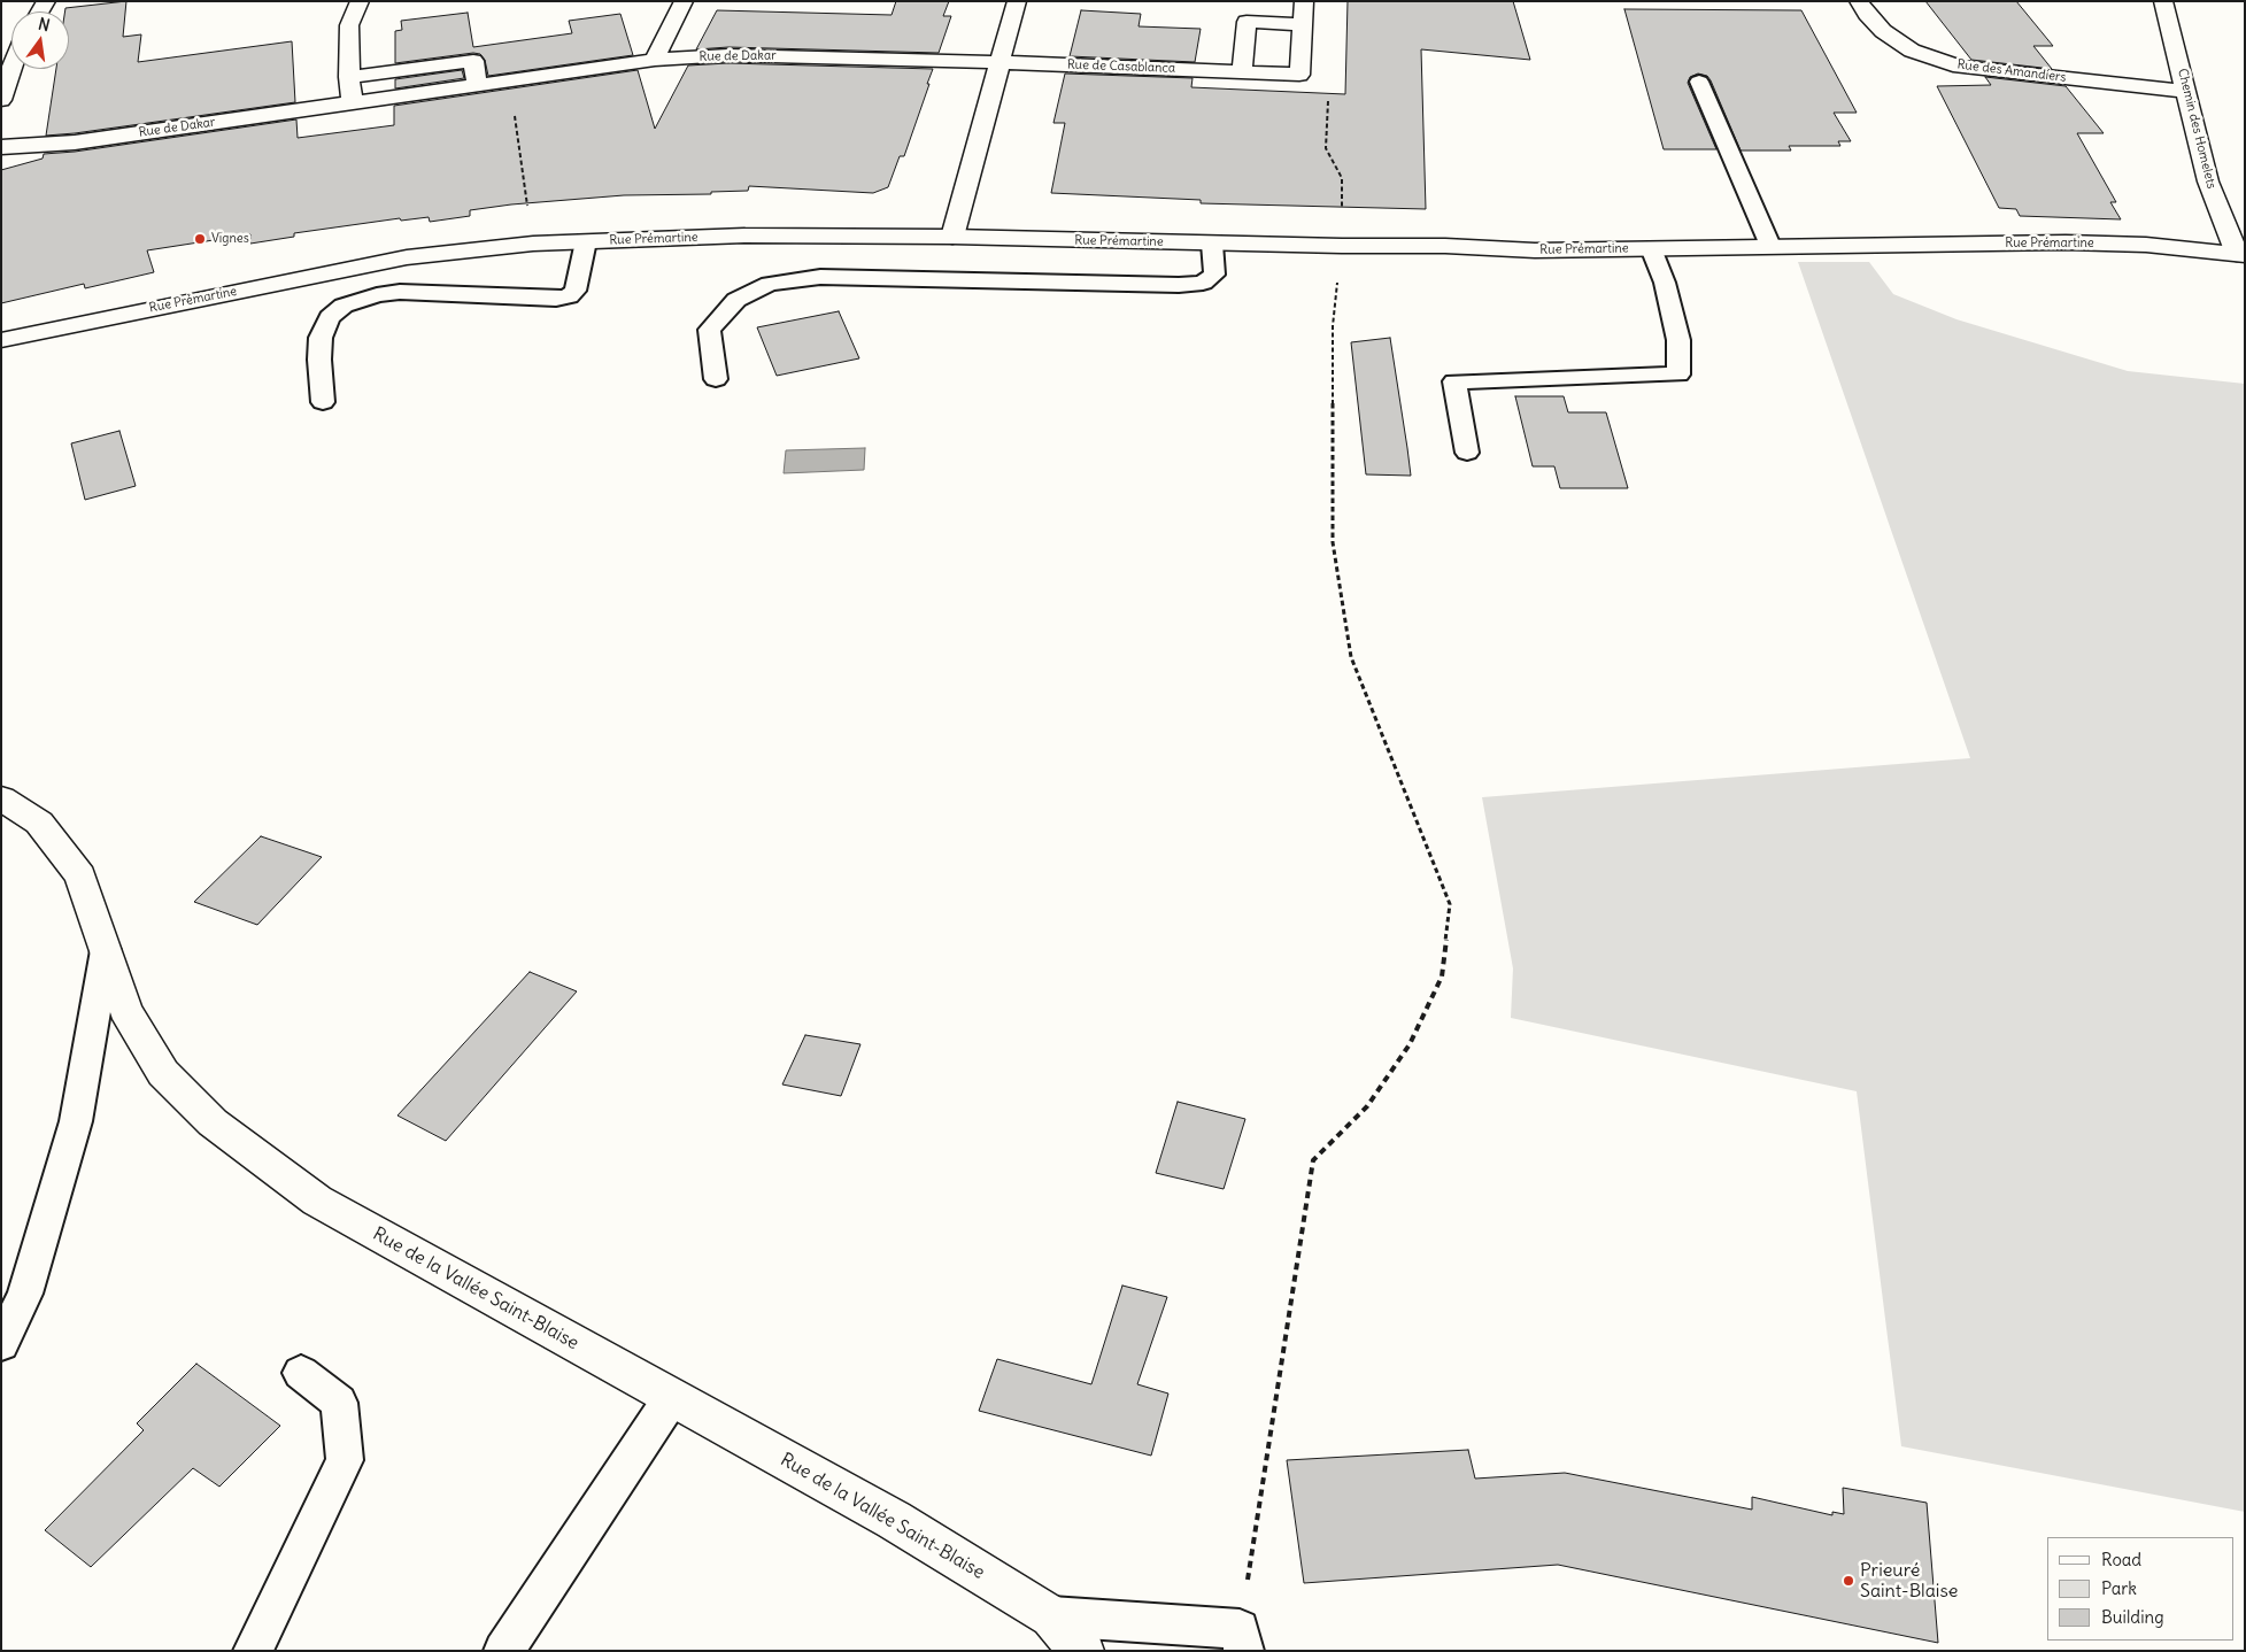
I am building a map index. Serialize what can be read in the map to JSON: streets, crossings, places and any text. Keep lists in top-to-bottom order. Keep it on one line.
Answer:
{"streets":{"street":["Rue de Dakar","Rue de Casablanca","Rue des Amandiers","Chemin des Homelets","Rue Prémartine","Rue de la Vallée Saint-Blaise"]},"crossings":[["Rue de Dakar","Rue de Casablanca"],["Rue des Amandiers","Chemin des Homelets"],["Chemin des Homelets","Rue Prémartine"]],"places":["Vignes","Prieuré Saint-Blaise"],"legend":["Road","Park","Building"],"north":"top"}
